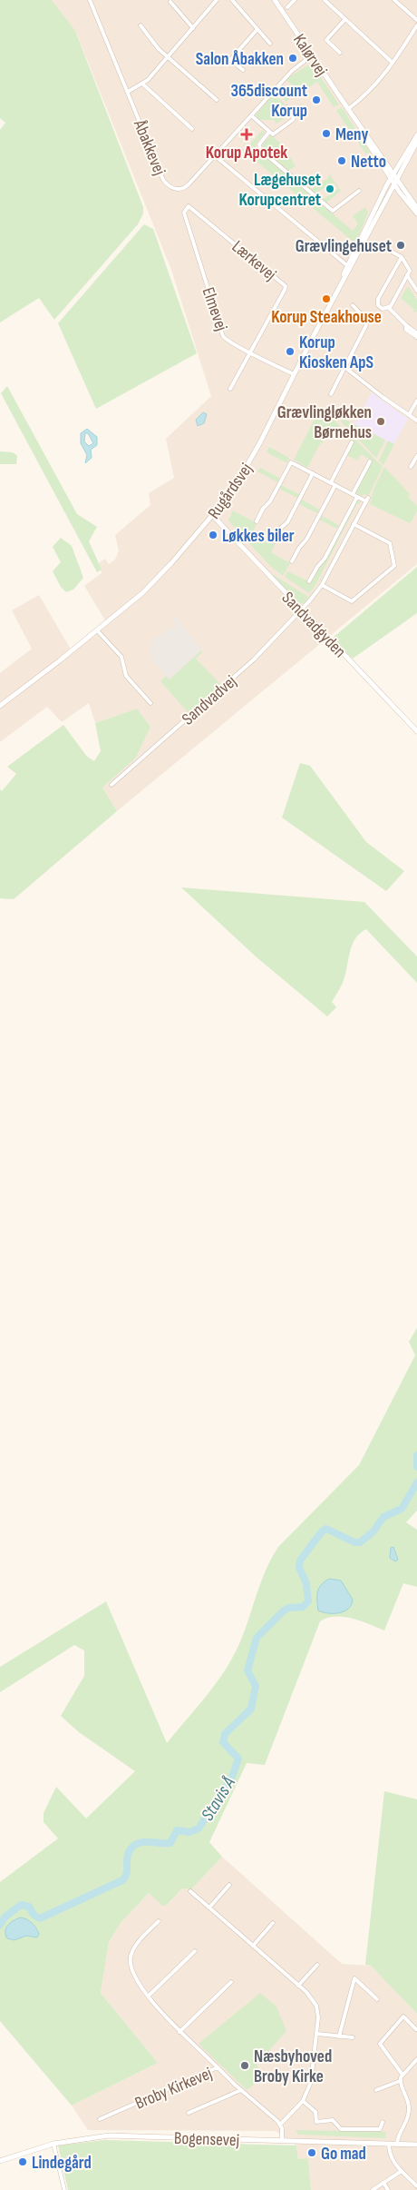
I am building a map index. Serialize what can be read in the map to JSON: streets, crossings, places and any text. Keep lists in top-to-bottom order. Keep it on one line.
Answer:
{"streets":{"main road":["Kalørvej","Rugårdsvej","Sandvadgyden","Bogensevej"],"street":["Åbakkevej","Lærkevej","Elmevej","Sandvadvej","Broby Kirkevej"]},"crossings":[["Kalørvej","Åbakkevej"],["Kalørvej","Rugårdsvej"],["Lærkevej","Elmevej"],["Elmevej","Rugårdsvej"],["Rugårdsvej","Sandvadgyden"],["Sandvadgyden","Sandvadvej"]],"water":["Stavis Å"],"places":{"other":["Salon Åbakken","365discount Korup","Meny","Netto","Lægehuset Korupcentret","Grævlingehuset","Korup Steakhouse","Korup Kiosken ApS","Grævlingløkken Børnehus","Løkkes biler","Næsbyhoved Broby Kirke","Go mad","Lindegård"],"health":["Korup Apotek"]}}
